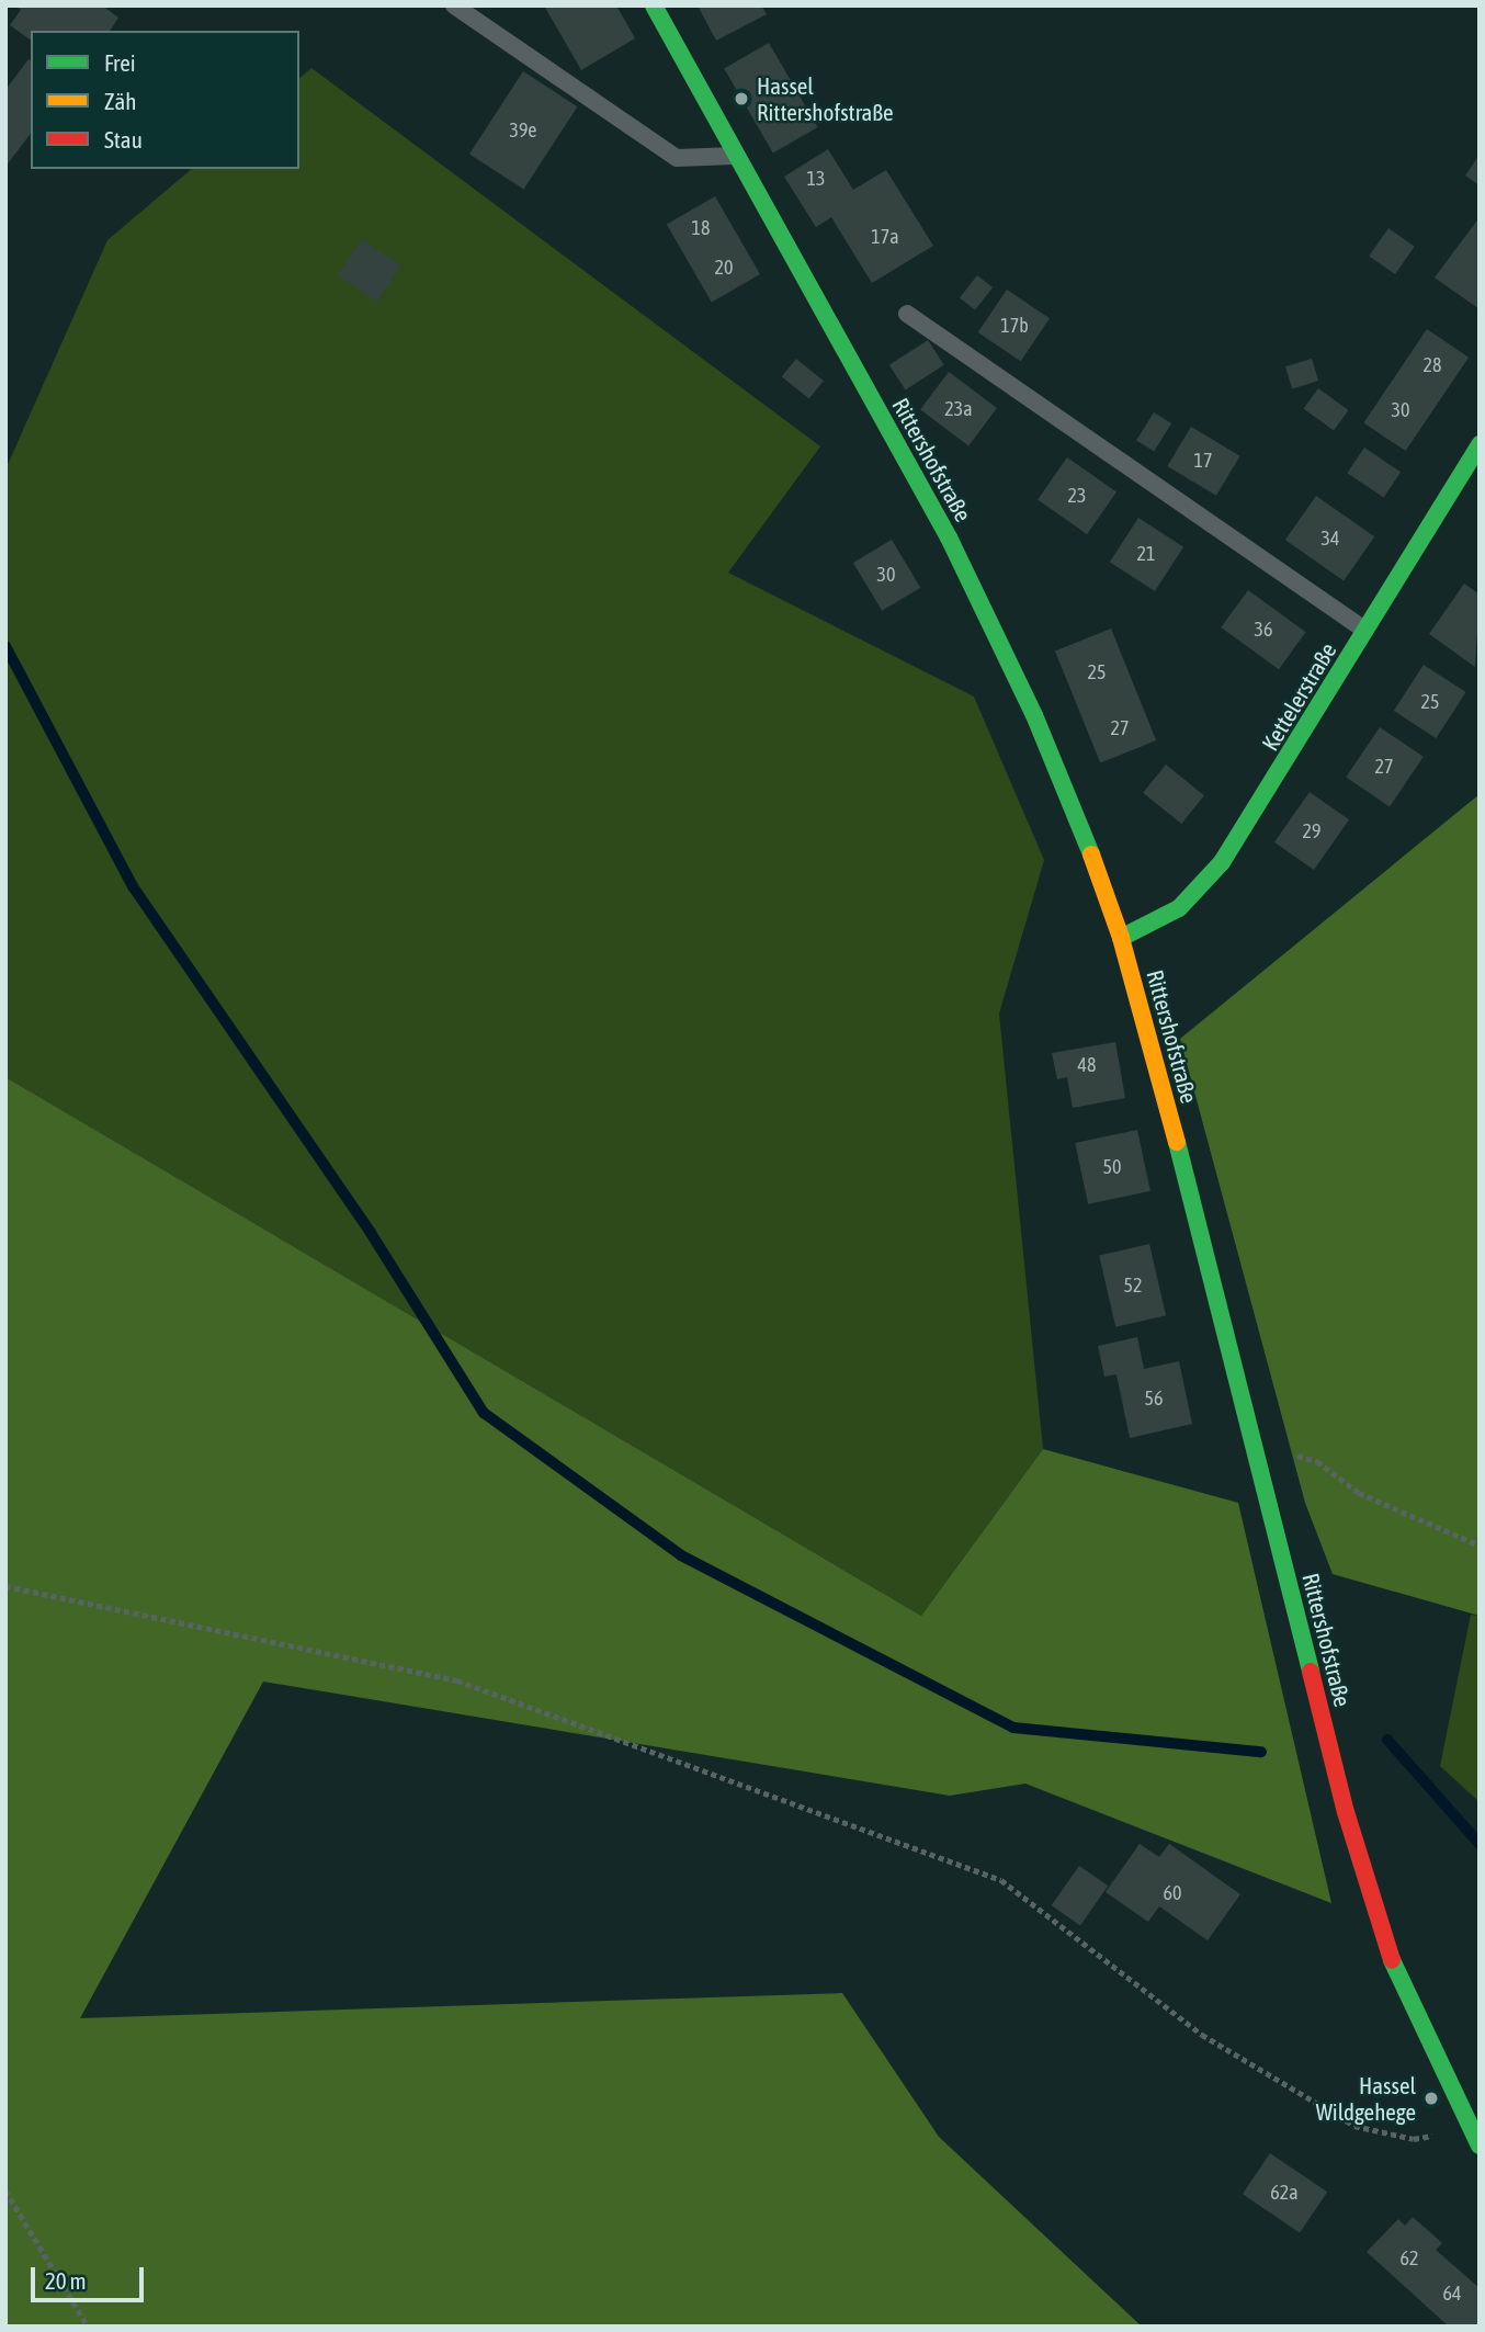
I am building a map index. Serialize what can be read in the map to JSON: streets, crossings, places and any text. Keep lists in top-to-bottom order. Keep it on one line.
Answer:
{"streets":{"main road":["Rittershofstraße","Kettelerstraße"]},"crossings":[["Rittershofstraße","Kettelerstraße"]],"places":["Hassel Rittershofstraße","Hassel Wildgehege"],"house_numbers":["39e","13","18","17a","20","17b","28","23a","30","17","23","34","21","30","36","25","25","27","27","29","48","50","52","56","60","62a","62","64"],"legend":["Frei","Zäh","Stau"],"scale_bar":"20 m"}
